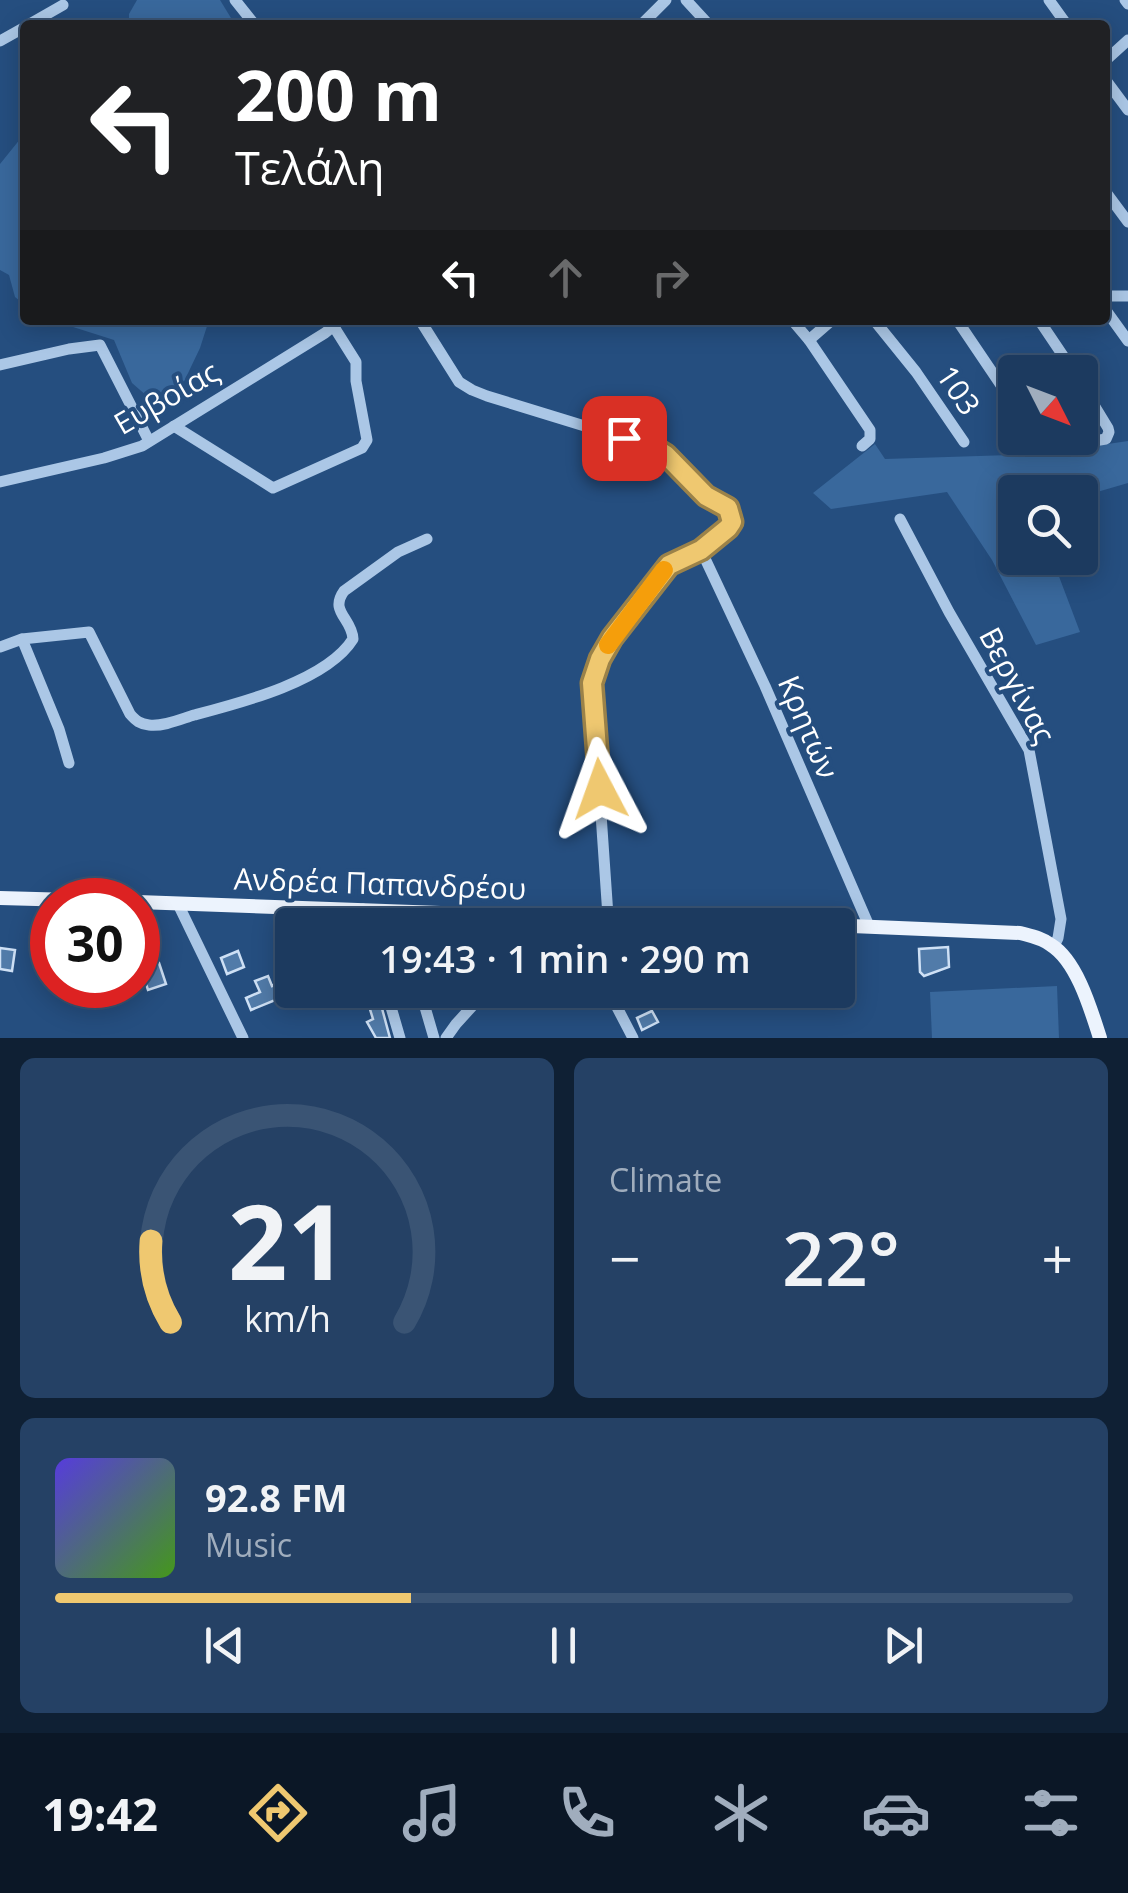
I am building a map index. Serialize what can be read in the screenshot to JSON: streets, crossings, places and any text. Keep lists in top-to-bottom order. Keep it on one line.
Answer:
{"streets":{"main road":["Ανδρέα Παπανδρέου"],"street":["103","Ευβοίας","Βεργίνας","Κρητών"]},"crossings":[["Βεργίνας","Ανδρέα Παπανδρέου"],["Κρητών","Ανδρέα Παπανδρέου"]],"north":"bottom right","page":{"turn":["200 m","Τελάλη"],"limit":"30","trip":"19:43 · 1 min · 290 m","tile":"Climate","heat":["−","22°","+"],"song":["92.8 FM","Music"],"tabs":"19:42","gauge":["21","km/h"]}}
